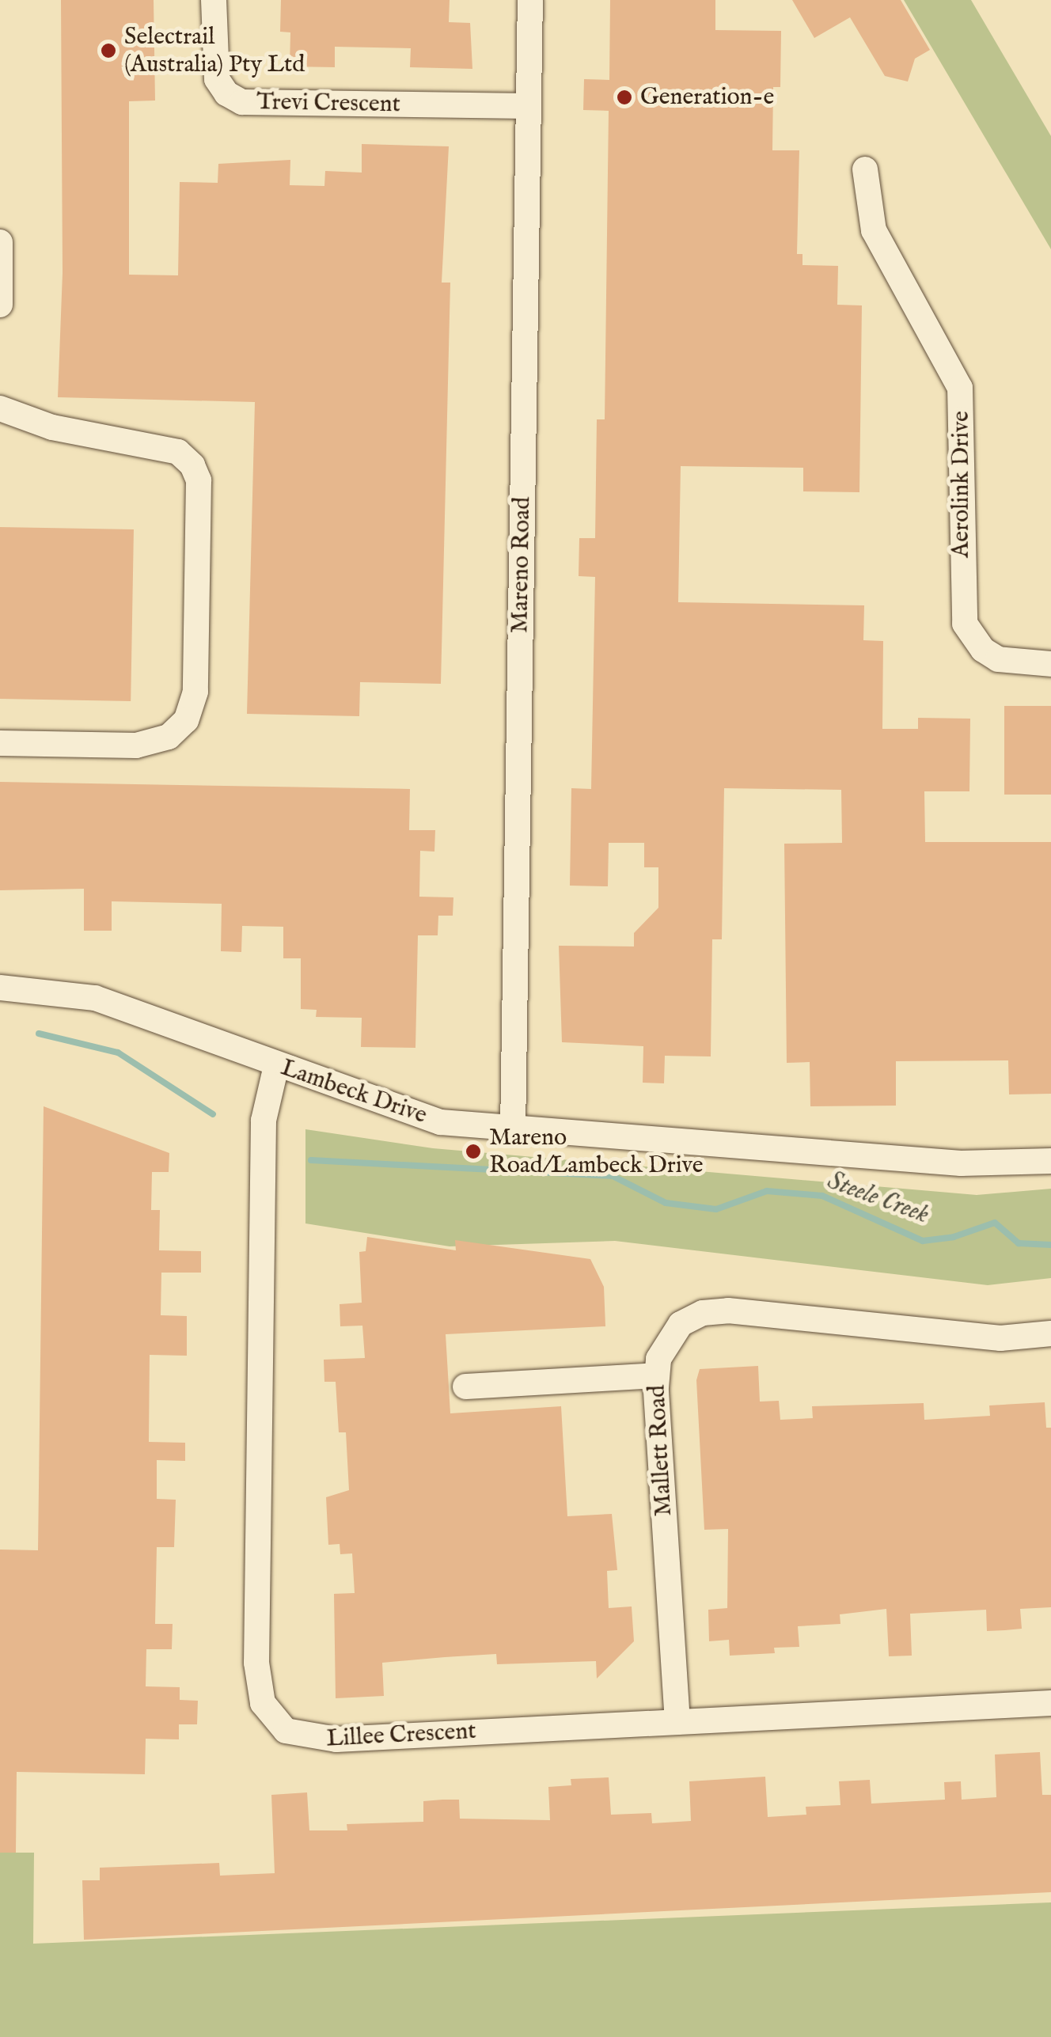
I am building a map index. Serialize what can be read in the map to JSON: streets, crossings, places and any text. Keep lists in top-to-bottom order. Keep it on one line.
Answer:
{"streets":{"street":["Trevi Crescent","Aerolink Drive","Mareno Road","Lambeck Drive","Mallett Road","Lillee Crescent"]},"crossings":[["Trevi Crescent","Mareno Road"],["Mareno Road","Lambeck Drive"],["Lambeck Drive","Lillee Crescent"],["Mallett Road","Lillee Crescent"]],"water":["Steele Creek"],"places":["Selectrail (Australia) Pty Ltd","Generation-e","Mareno Road/Lambeck Drive"]}
